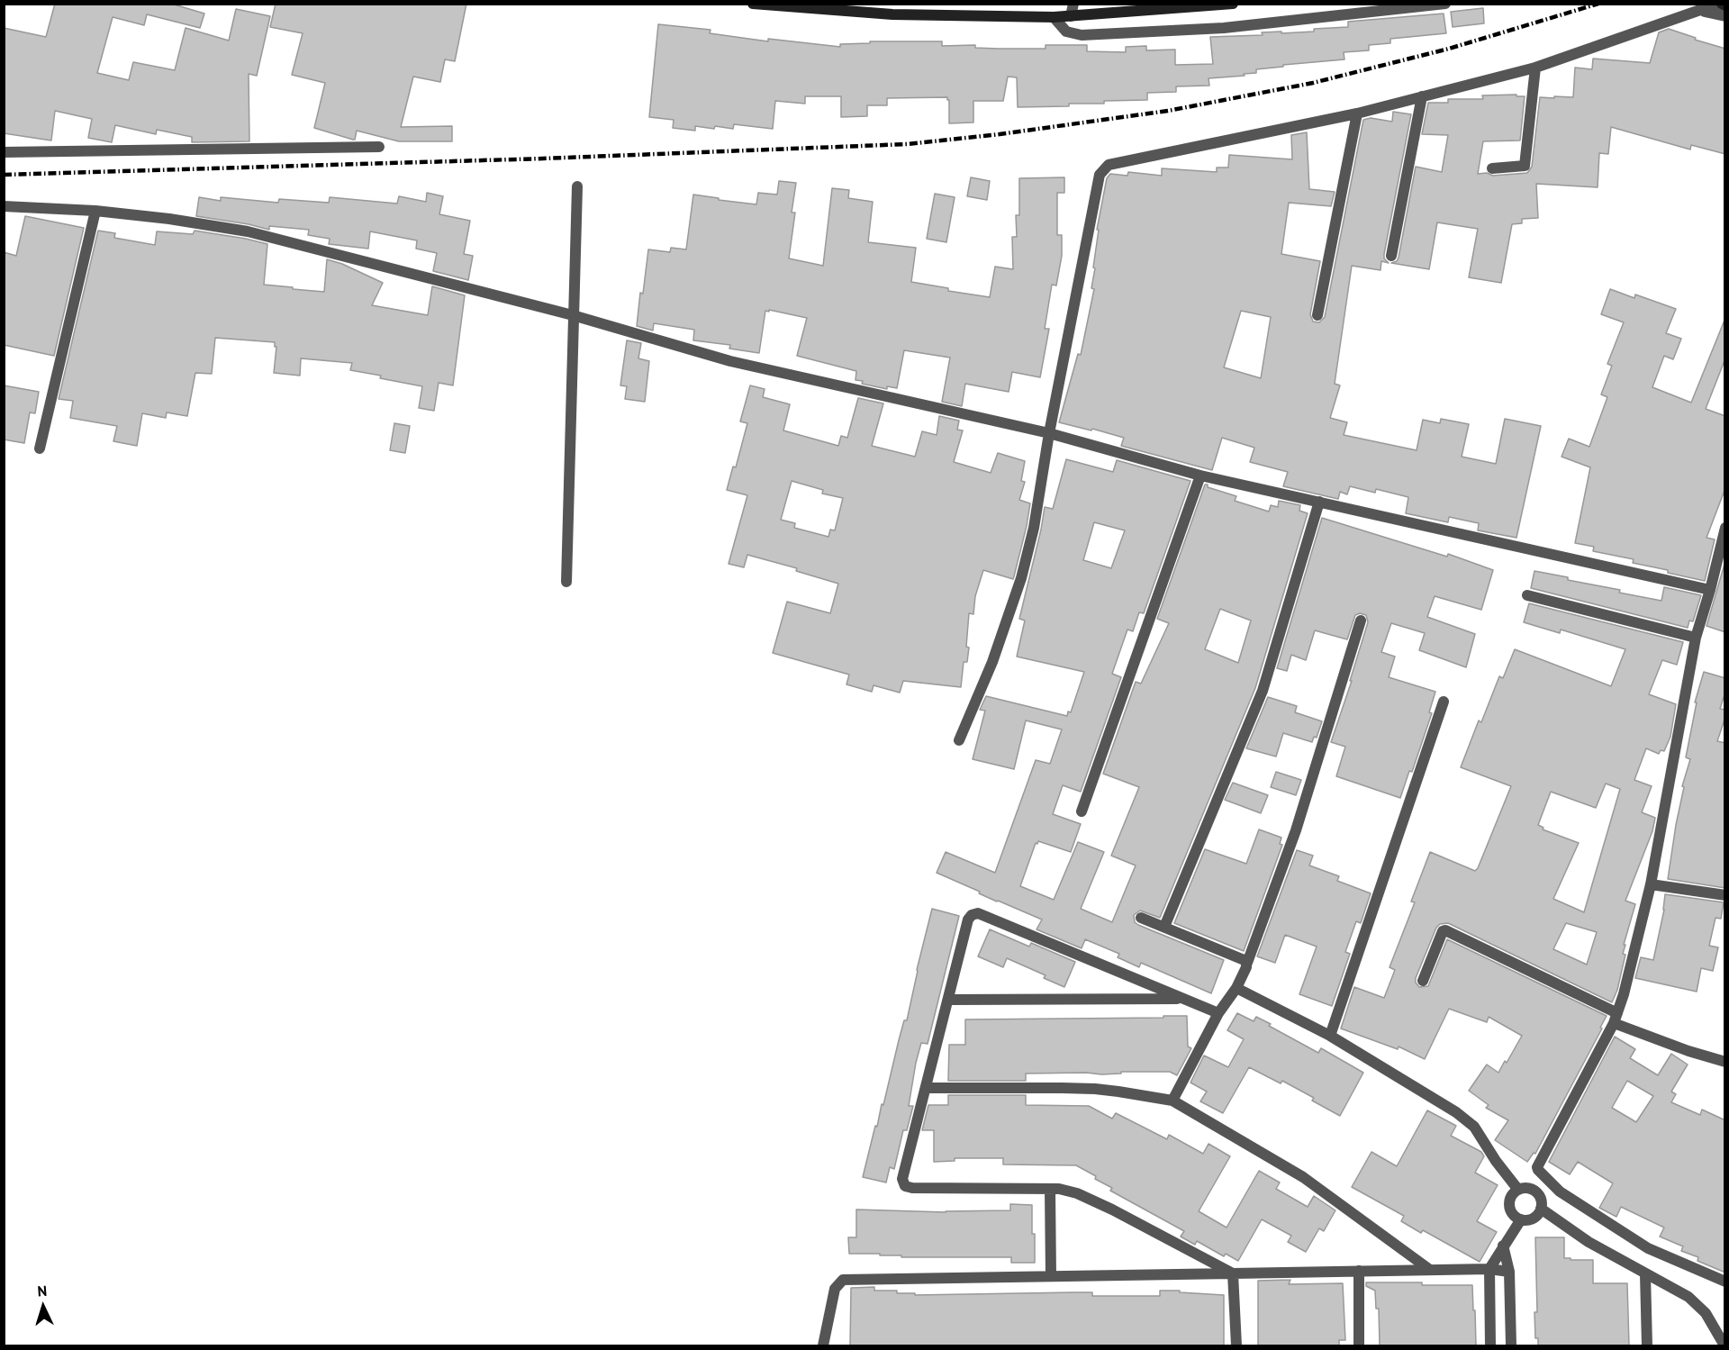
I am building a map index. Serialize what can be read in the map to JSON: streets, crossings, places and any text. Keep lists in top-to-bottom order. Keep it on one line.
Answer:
{"north":"top"}
